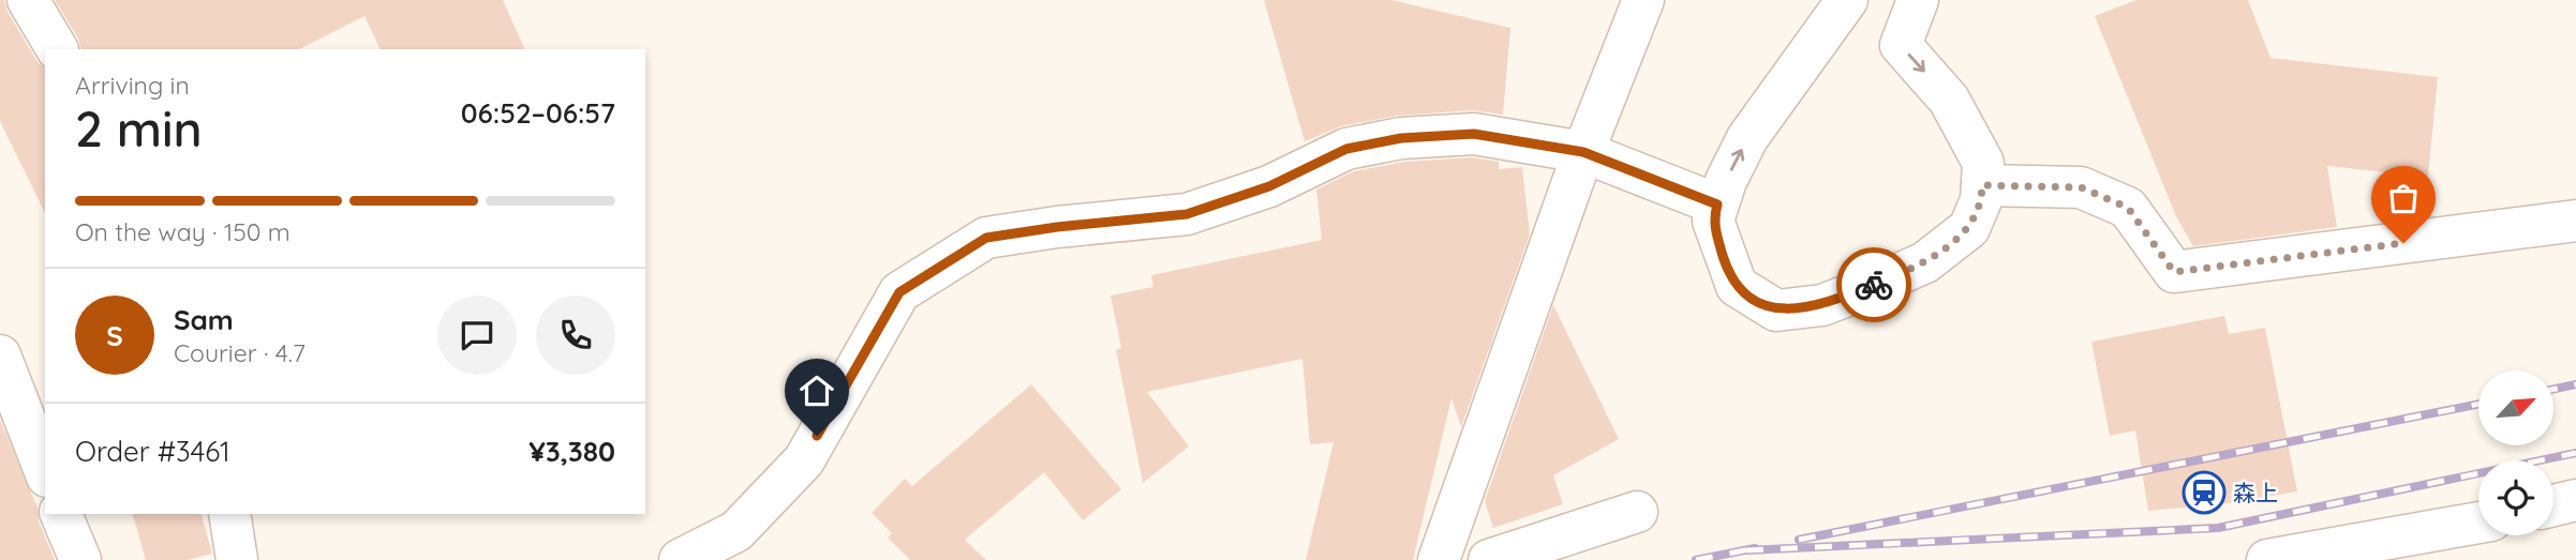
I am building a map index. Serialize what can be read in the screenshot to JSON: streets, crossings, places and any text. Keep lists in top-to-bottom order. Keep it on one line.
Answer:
{"places":{"station":["森上"]},"north":"top right","page":{"heading":["2 min","Arriving in","06:52–06:57"],"panel":["Sam","Courier · 4.7","Order #3461","¥3,380"],"bar":"On the way · 150 m","round":"S"}}
